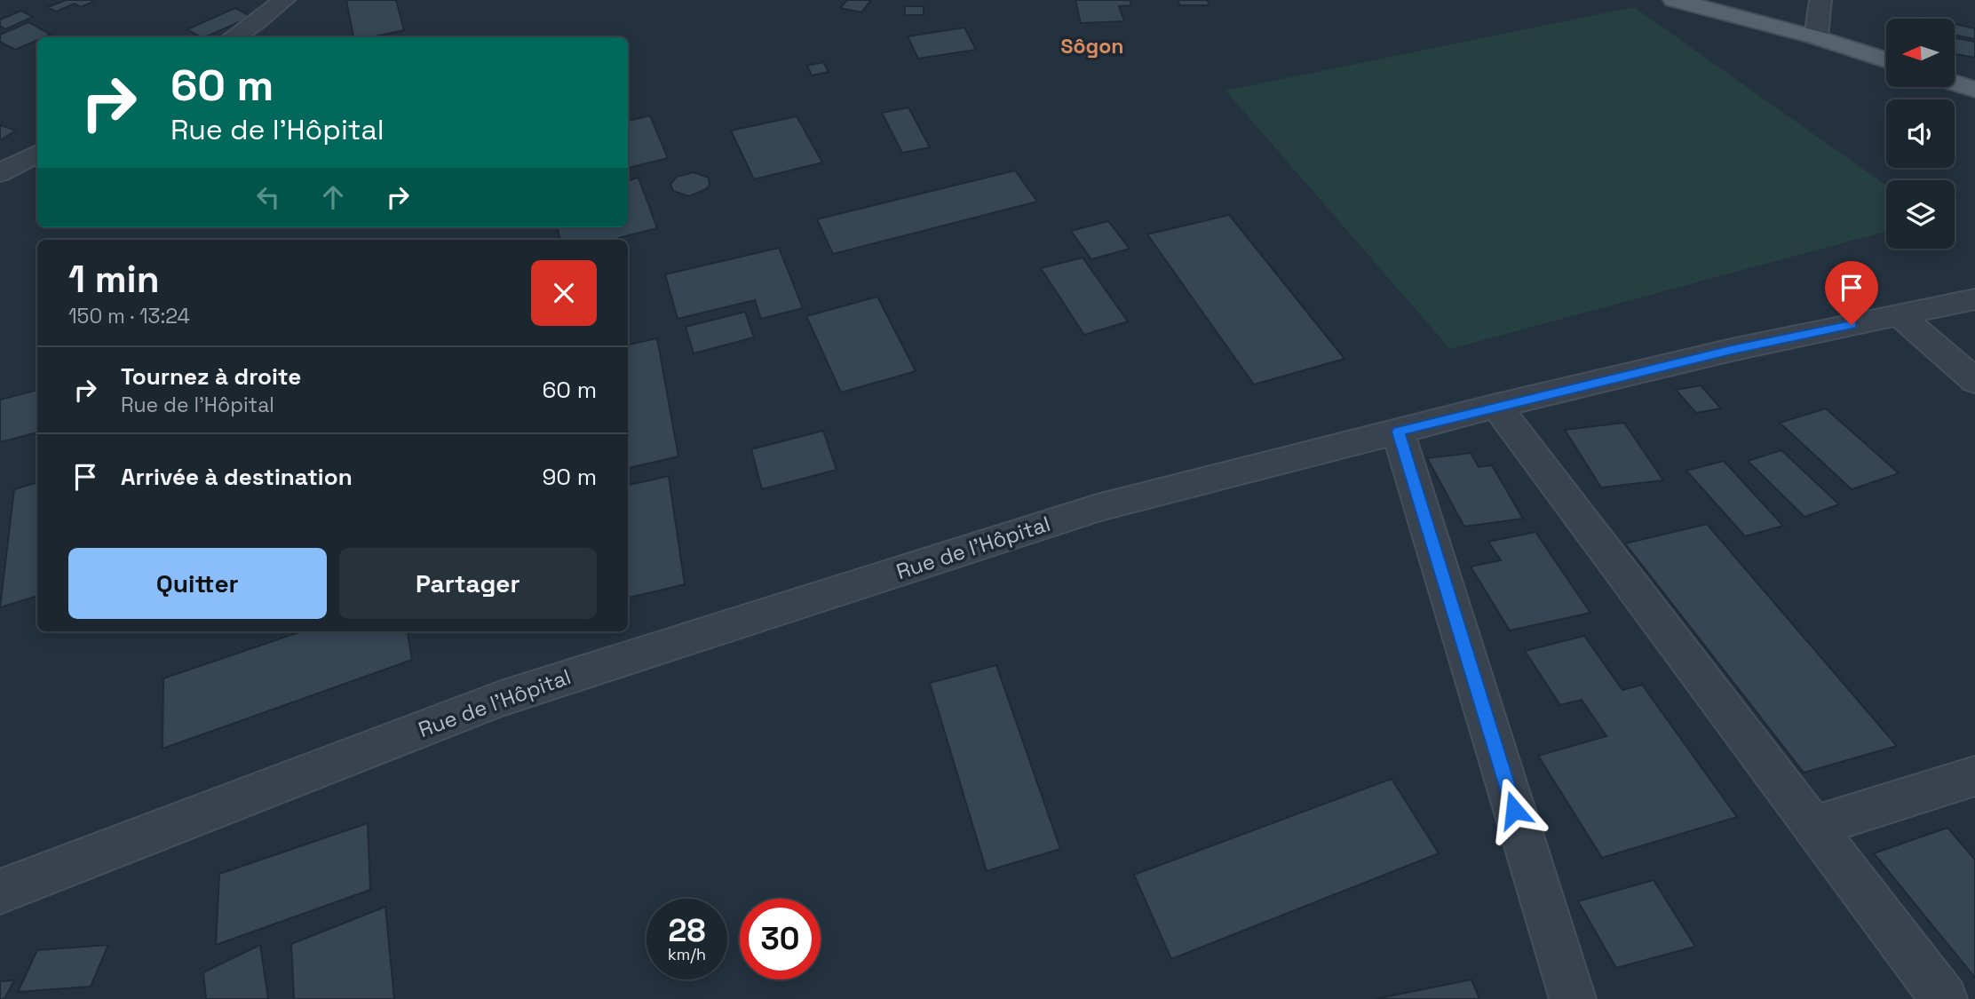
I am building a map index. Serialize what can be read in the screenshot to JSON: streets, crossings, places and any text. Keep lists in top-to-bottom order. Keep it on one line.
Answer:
{"streets":{"street":["Rue de l'Hôpital"]},"districts":["Sôgon"],"north":"left","page":{"turn":["60 m","Rue de l'Hôpital"],"heading":["1 min","150 m · 13:24"],"list":[{"name":"Tournez à droite","note":"Rue de l'Hôpital","value":"60 m"},{"name":"Arrivée à destination","value":"90 m"}],"buttons":["Quitter","Partager"],"speed":"28 km/h","limit":"30"}}
